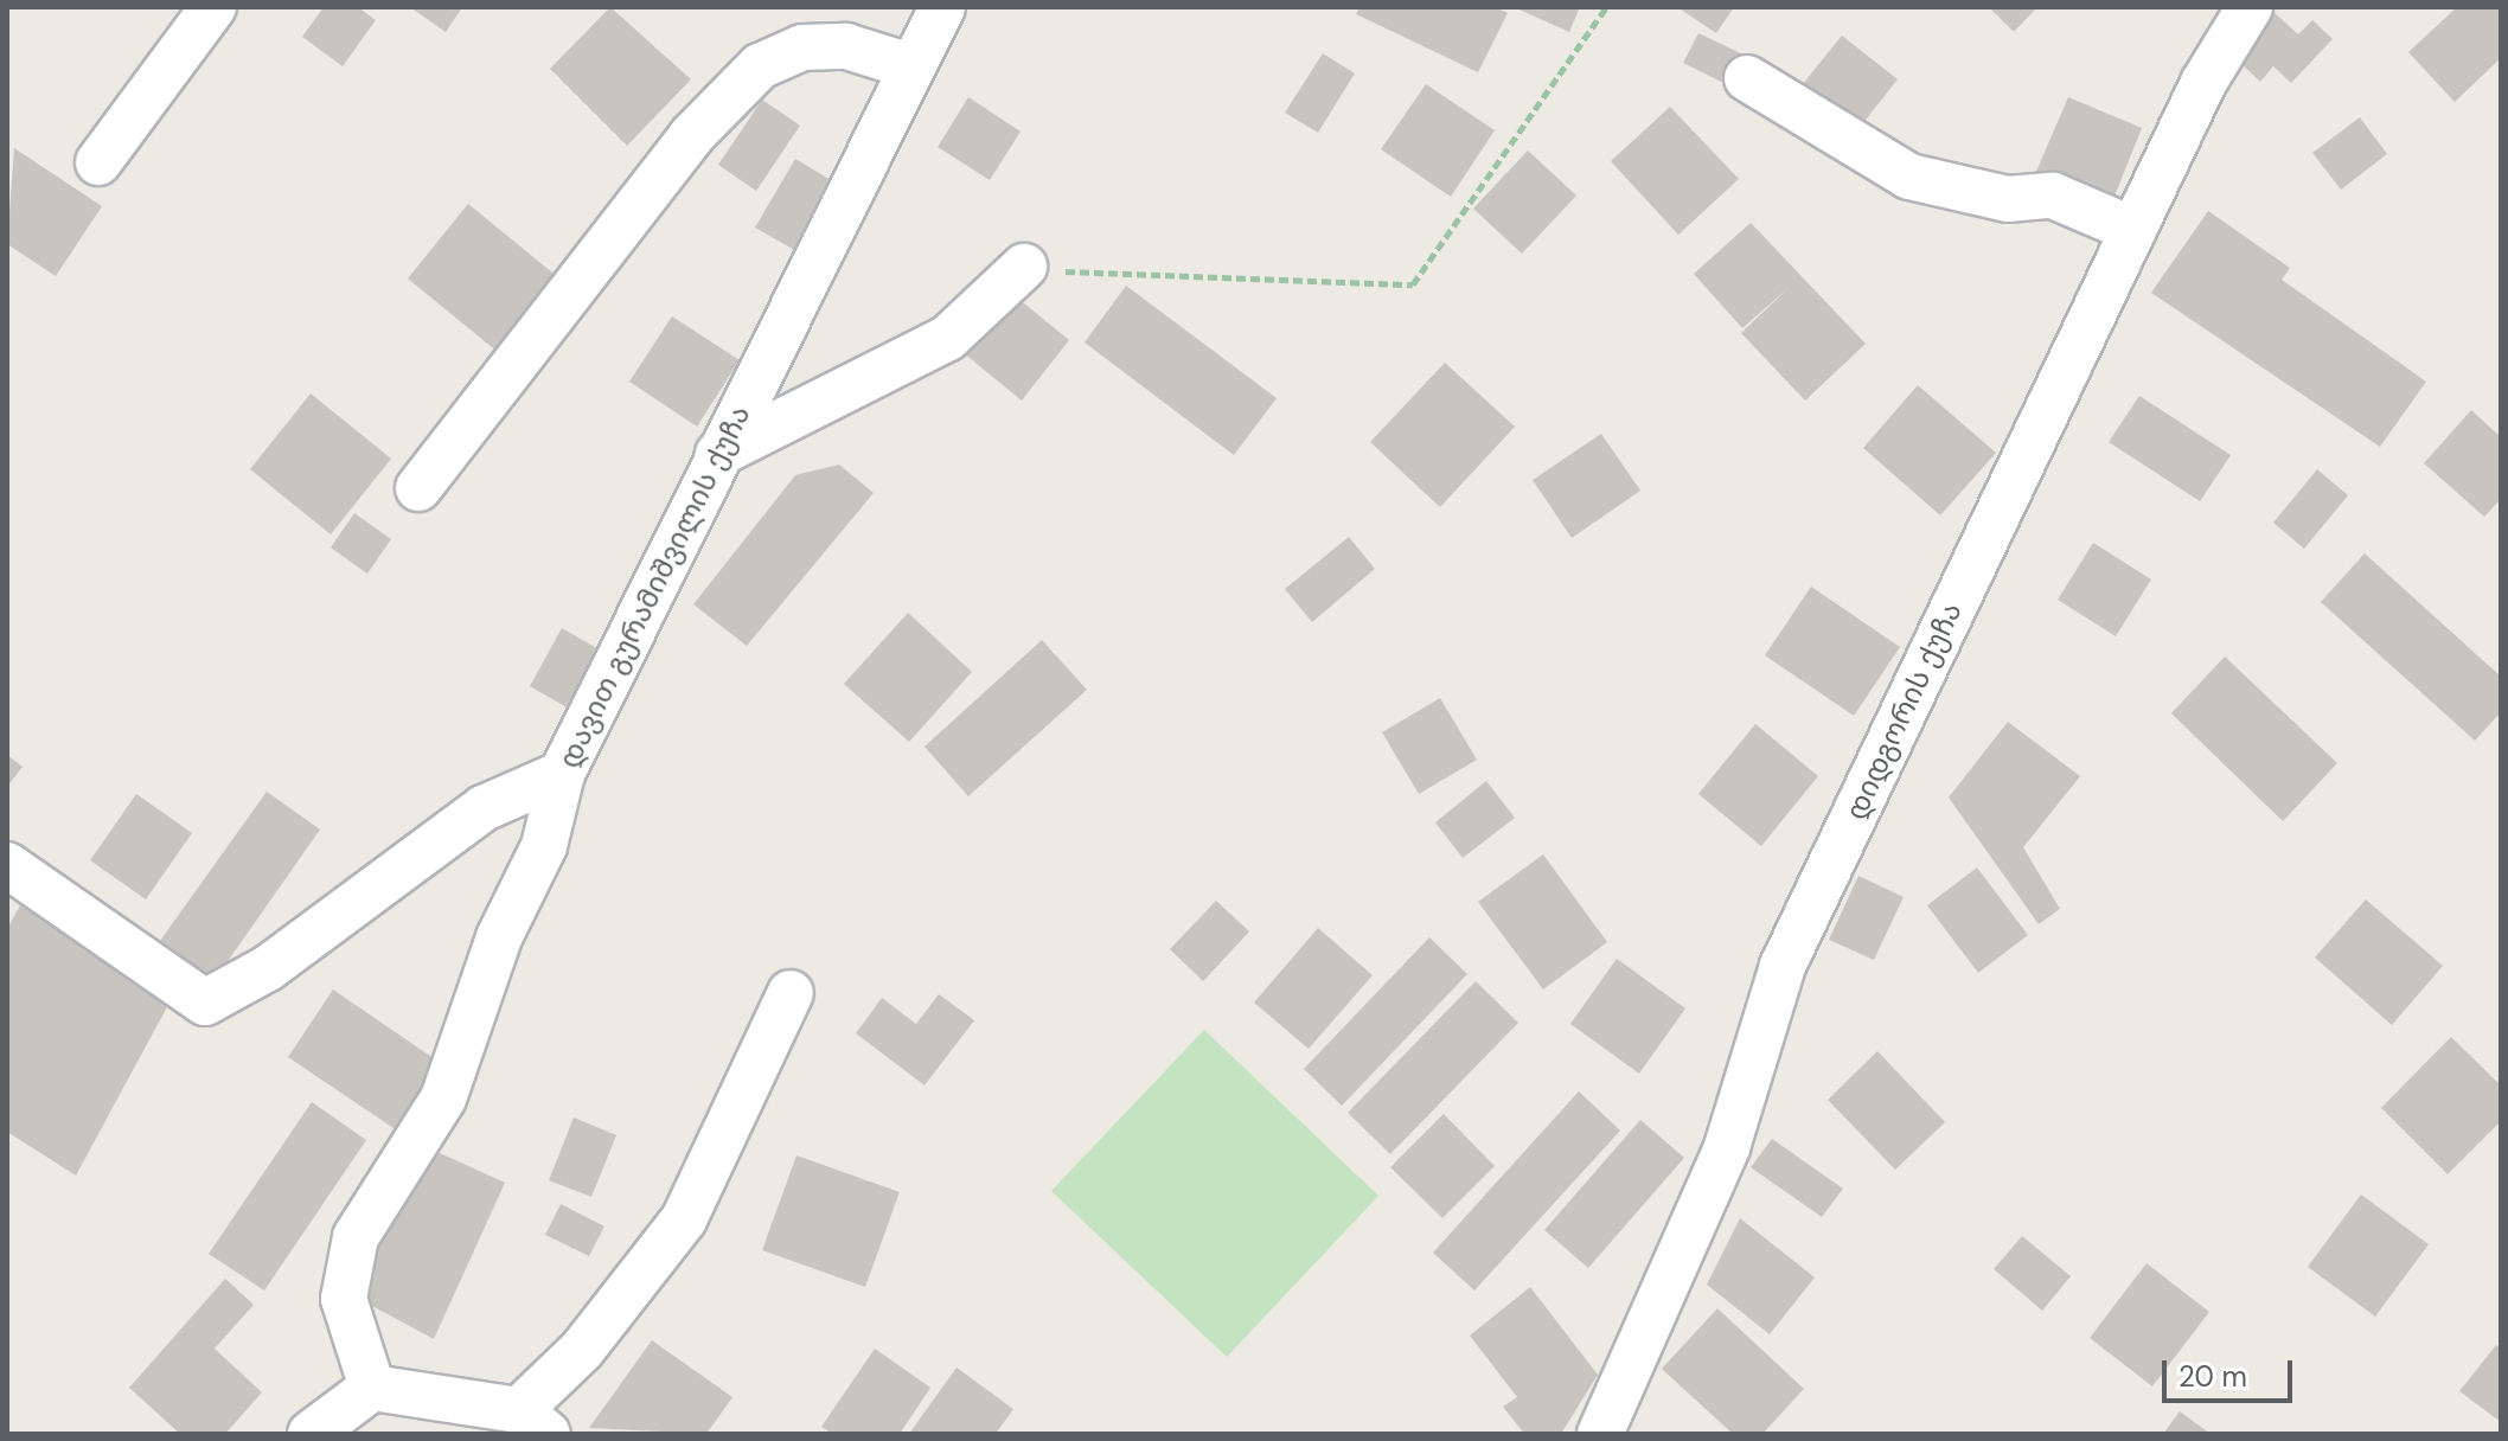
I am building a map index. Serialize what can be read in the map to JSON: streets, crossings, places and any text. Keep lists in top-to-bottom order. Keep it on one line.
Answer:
{"streets":{"street":["დავით გურამიშვილის ქუჩა","დიდგორის ქუჩა"]},"scale_bar":"20 m"}
